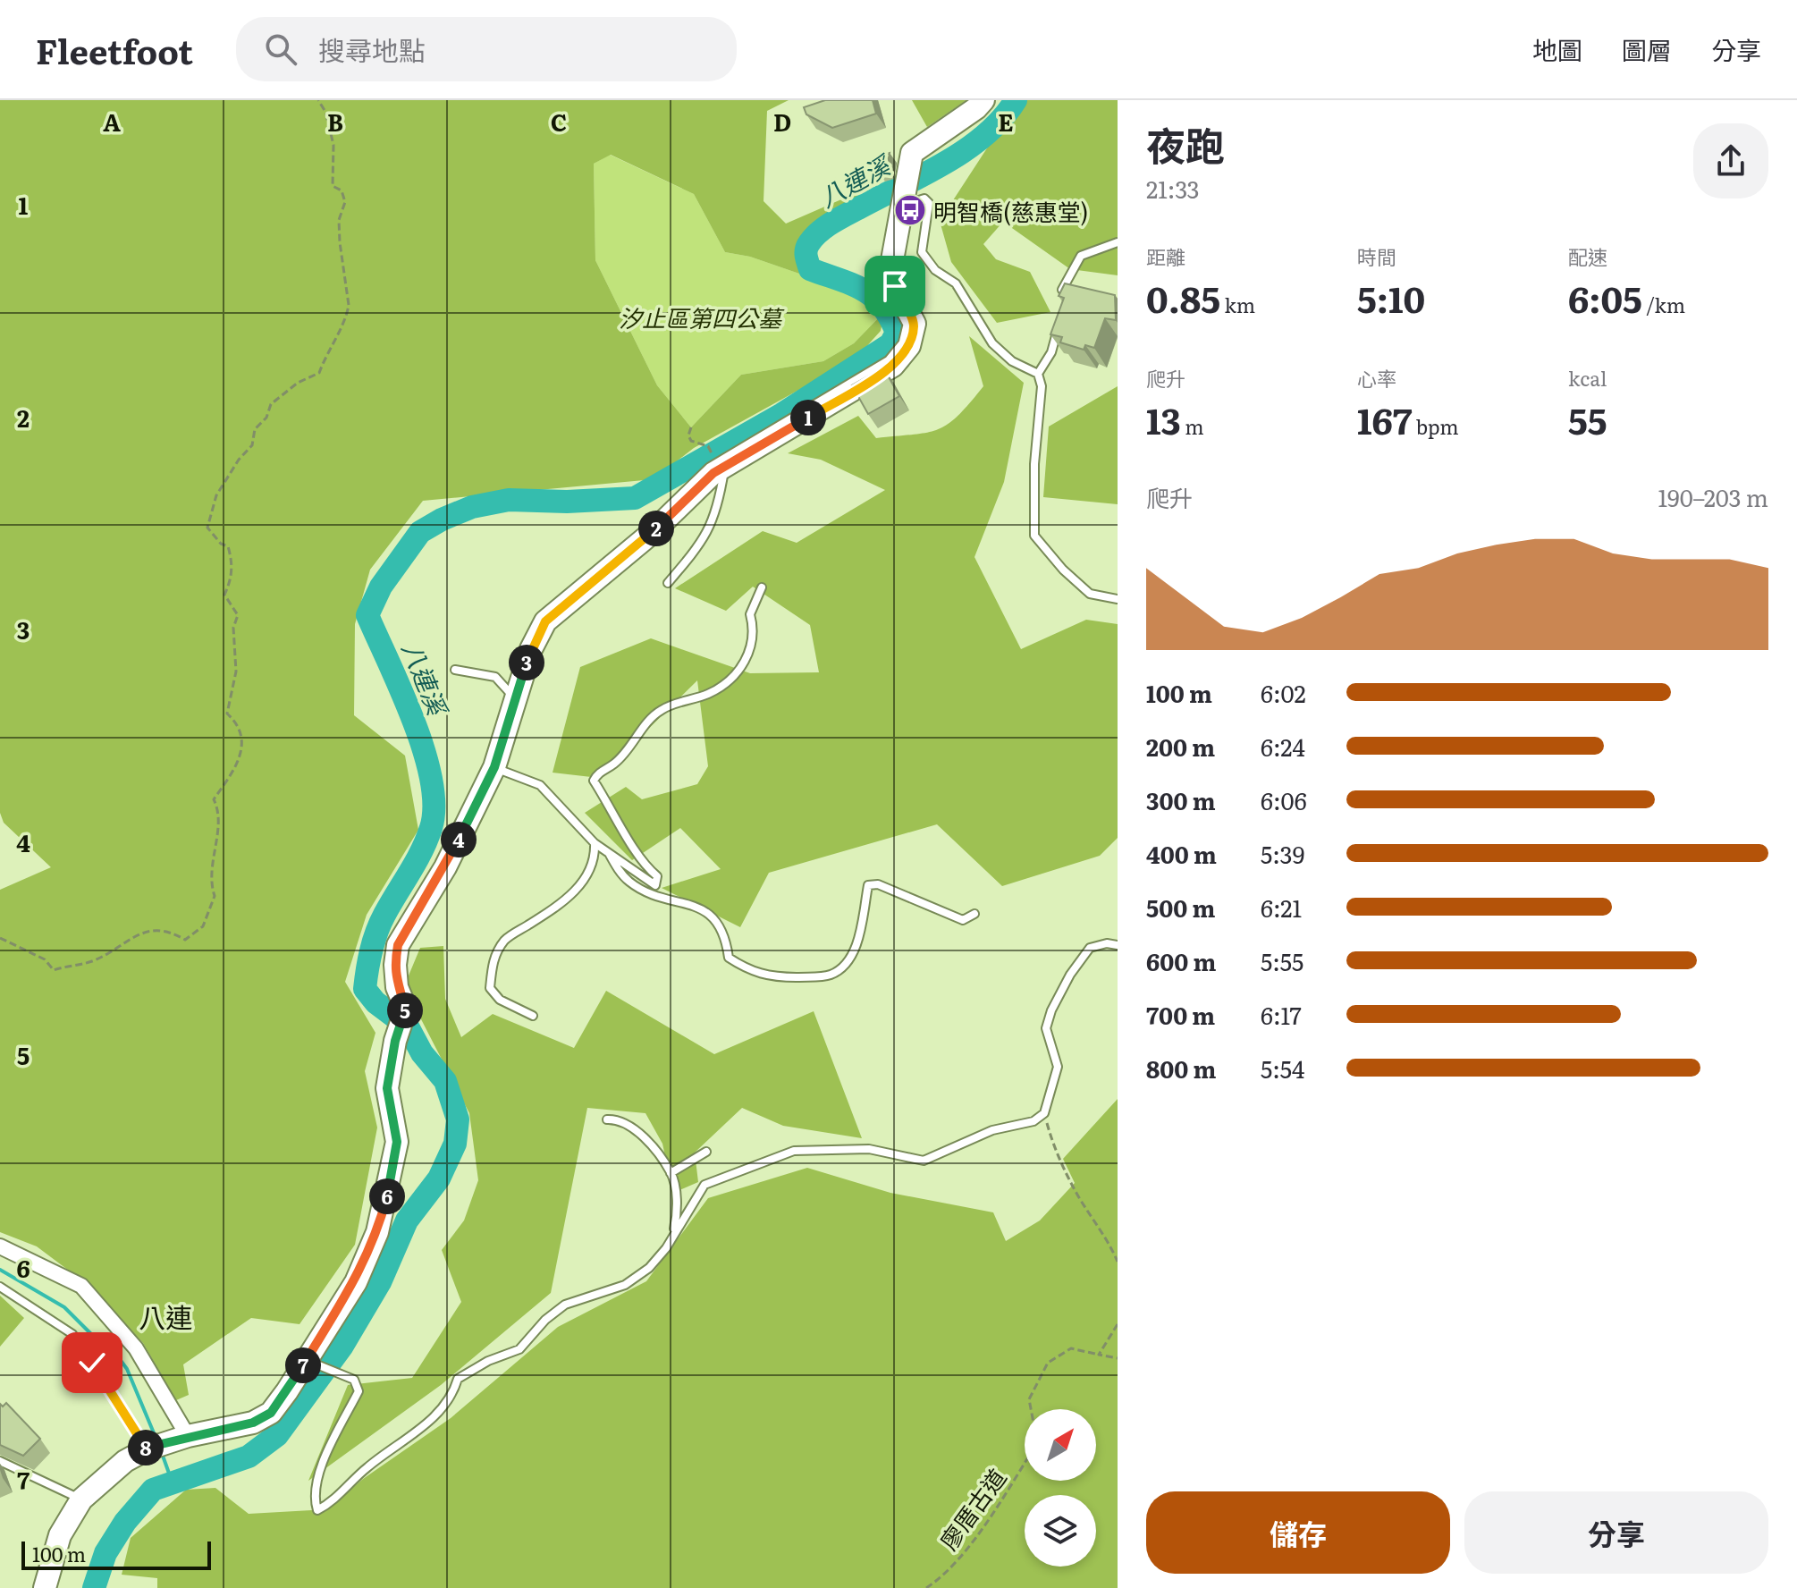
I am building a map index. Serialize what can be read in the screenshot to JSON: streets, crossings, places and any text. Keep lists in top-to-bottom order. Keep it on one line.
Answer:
{"streets":{"path":["廖厝古道"]},"districts":["八連"],"water":["八連溪"],"parks":["汐止區第四公墓"],"places":{"bus stop":["明智橋(慈惠堂)"]},"scale_bar":"100 m","north":"top right","page":{"header":"Fleetfoot","search":"搜尋地點","nav":["地圖","圖層","分享"],"heading":["夜跑","21:33"],"stats":[["距離","0.85 km"],["時間","5:10"],["配速","6:05 /km"],["爬升","13 m"],["心率","167 bpm"],["kcal","55"]],"pins":["1","2","3","4","5","6","7","8"],"chart":["爬升","190–203 m"],"list":[{"name":"100 m","note":"6:02"},{"name":"200 m","note":"6:24"},{"name":"300 m","note":"6:06"},{"name":"400 m","note":"5:39"},{"name":"500 m","note":"6:21"},{"name":"600 m","note":"5:55"},{"name":"700 m","note":"6:17"},{"name":"800 m","note":"5:54"}],"buttons":["儲存","分享"],"scale":"100 m"},"grid":{"columns":["A","B","C","D","E"],"rows":["1","2","3","4","5","6","7"]}}
